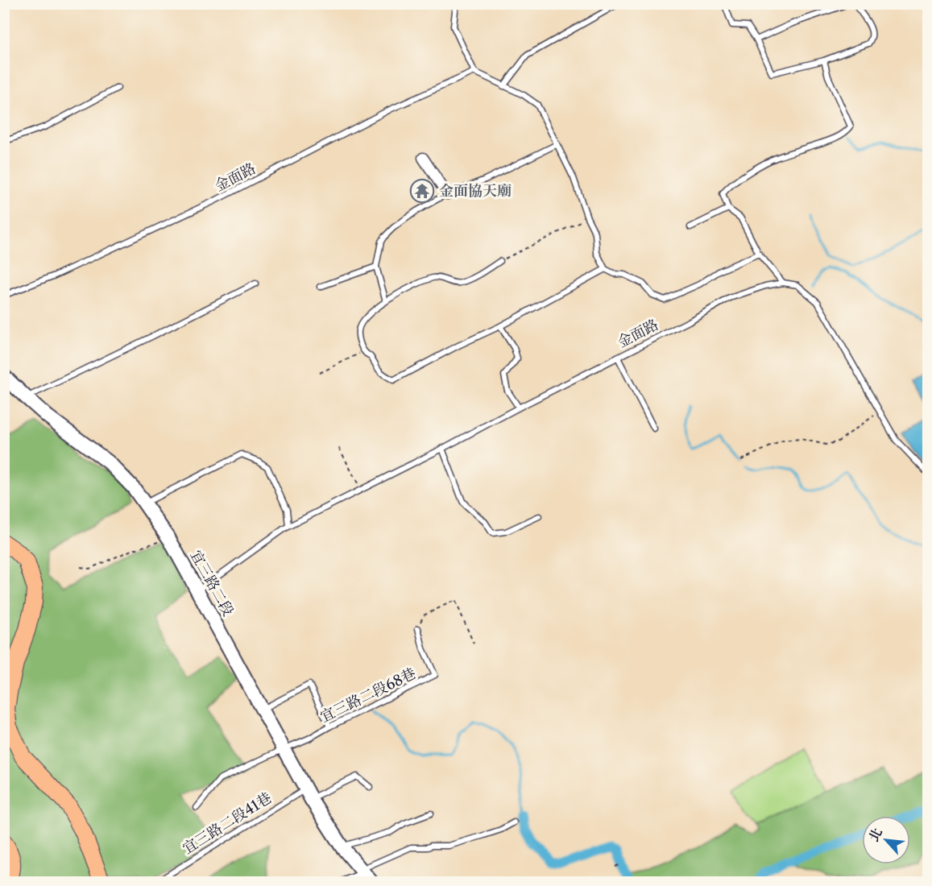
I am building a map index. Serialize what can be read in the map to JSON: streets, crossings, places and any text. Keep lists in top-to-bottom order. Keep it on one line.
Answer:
{"streets":{"street":["宜三路二段"],"lane":["金面路","宜三路二段68巷","宜三路二段41巷"]},"crossings":[["金面路","宜三路二段"],["宜三路二段","宜三路二段68巷"],["宜三路二段","宜三路二段41巷"]],"places":{"temple":["金面協天廟"]},"north":"top left"}
